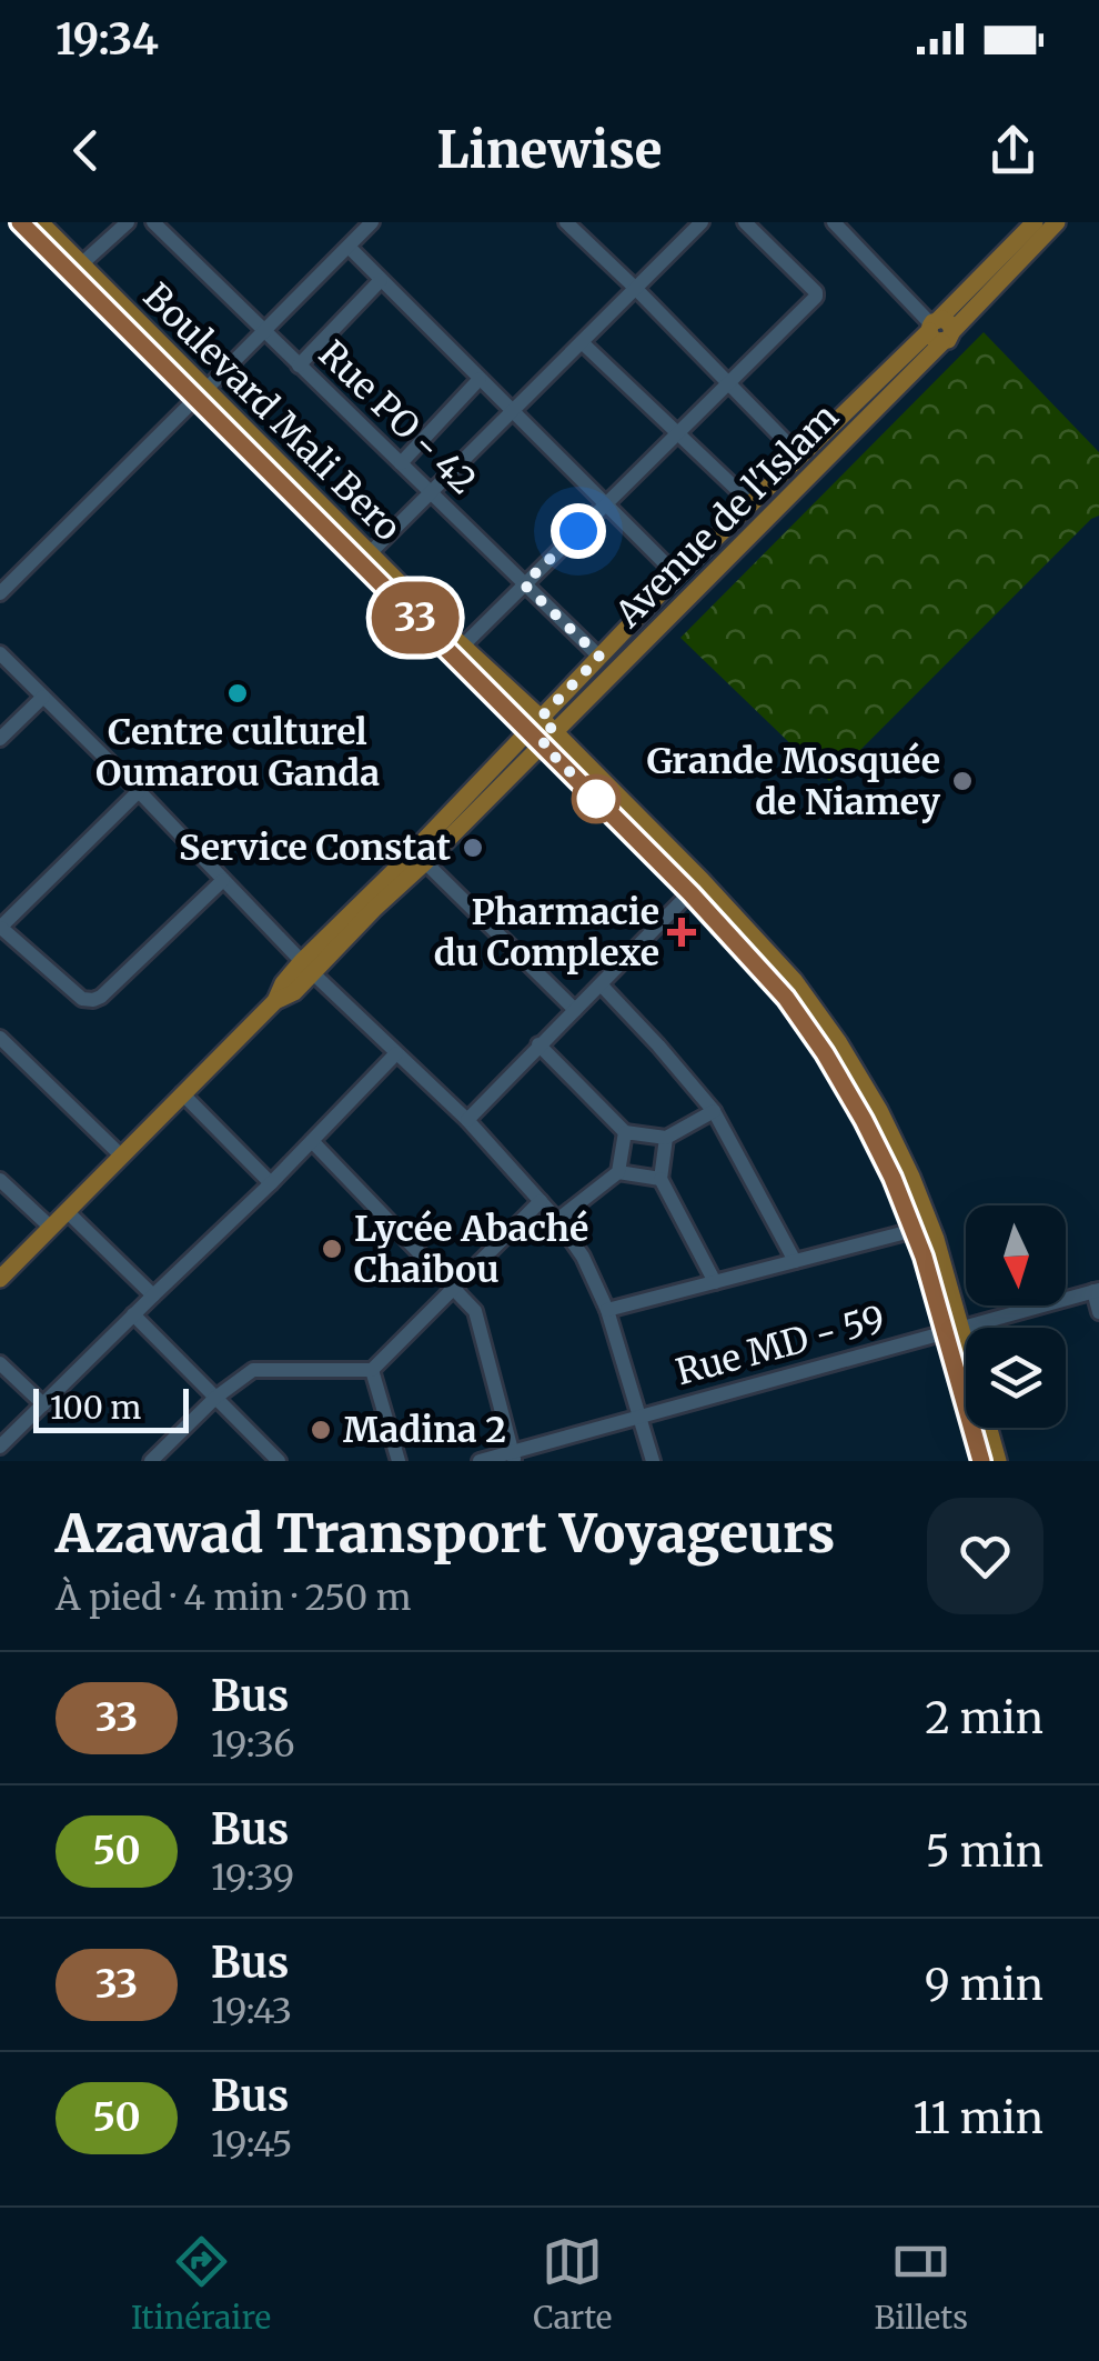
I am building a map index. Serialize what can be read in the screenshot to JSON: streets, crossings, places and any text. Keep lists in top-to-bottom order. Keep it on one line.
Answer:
{"streets":{"main road":["Boulevard Mali Bero","Avenue de l'Islam"],"street":["Rue PO - 42","Rue MD - 59"]},"crossings":[["Boulevard Mali Bero","Avenue de l'Islam"],["Boulevard Mali Bero","Rue MD - 59"],["Rue PO - 42","Avenue de l'Islam"]],"places":{"other":["Centre culturel Oumarou Ganda","Grande Mosquée de Niamey","Service Constat","Lycée Abaché Chaibou","Madina 2"],"health":["Pharmacie du Complexe"]},"lines":["bus line 33"],"scale_bar":"100 m","north":"bottom","page":{"status":"19:34","header":"Linewise","on_map":"33","scale":"100 m","heading":["Azawad Transport Voyageurs","À pied · 4 min · 250 m"],"list":[{"mark":"33","name":"Bus","note":"19:36","value":"2 min"},{"mark":"50","name":"Bus","note":"19:39","value":"5 min"},{"mark":"33","name":"Bus","note":"19:43","value":"9 min"},{"mark":"50","name":"Bus","note":"19:45","value":"11 min"}],"tabs":["Itinéraire","Carte","Billets"]}}
